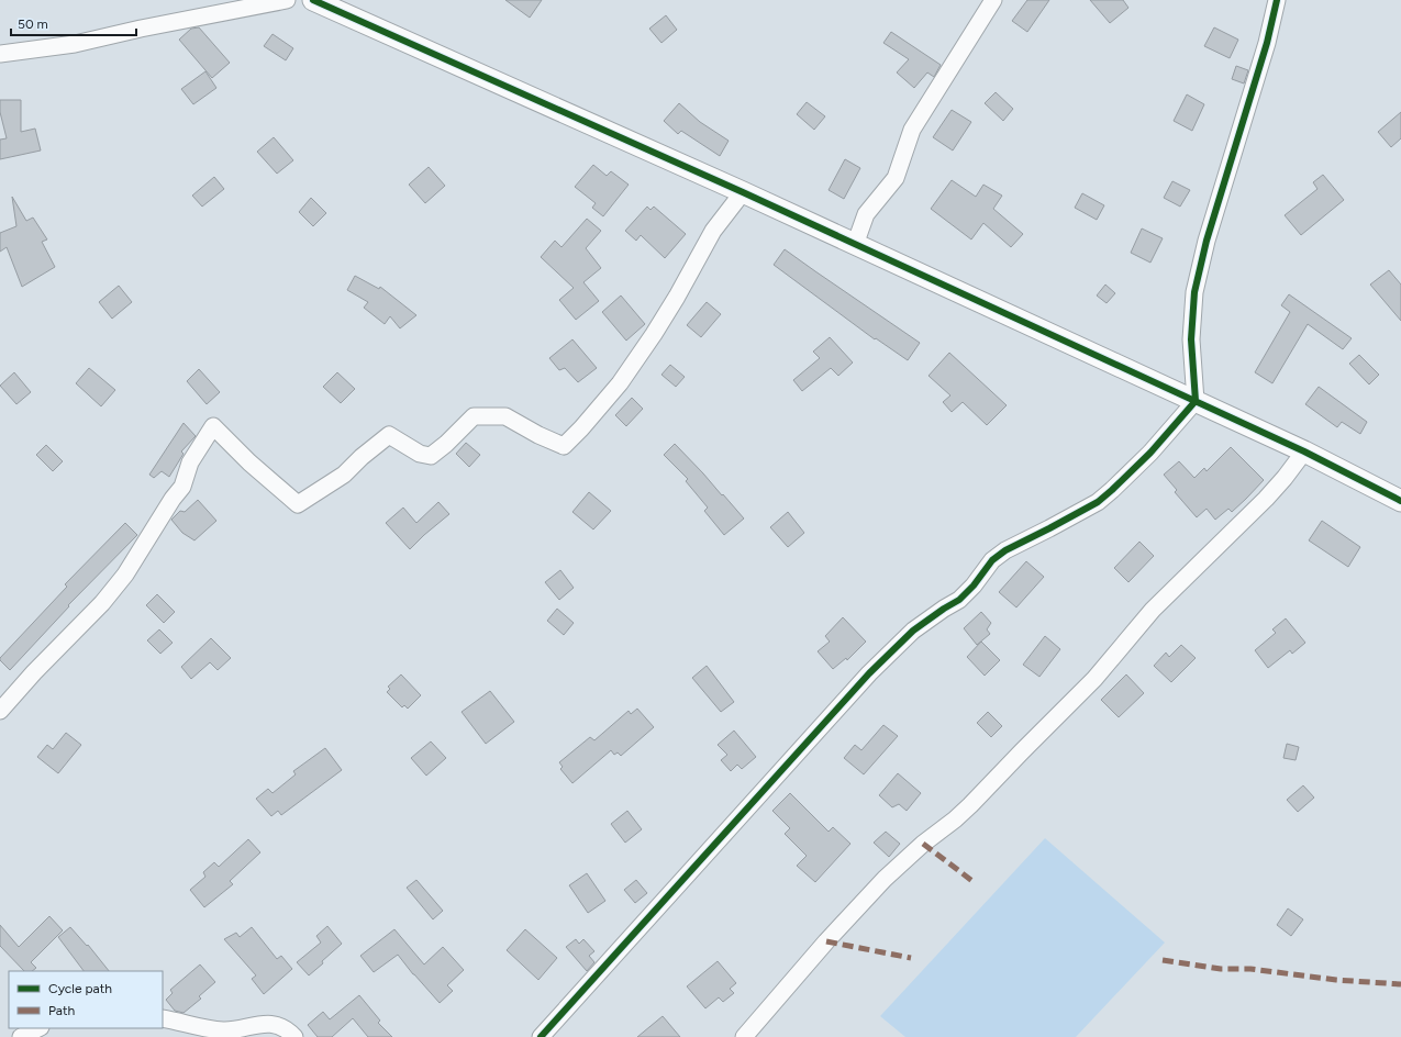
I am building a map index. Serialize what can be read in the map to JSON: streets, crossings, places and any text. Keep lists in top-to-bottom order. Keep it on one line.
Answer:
{"legend":["Cycle path","Path"],"scale_bar":"50 m"}
